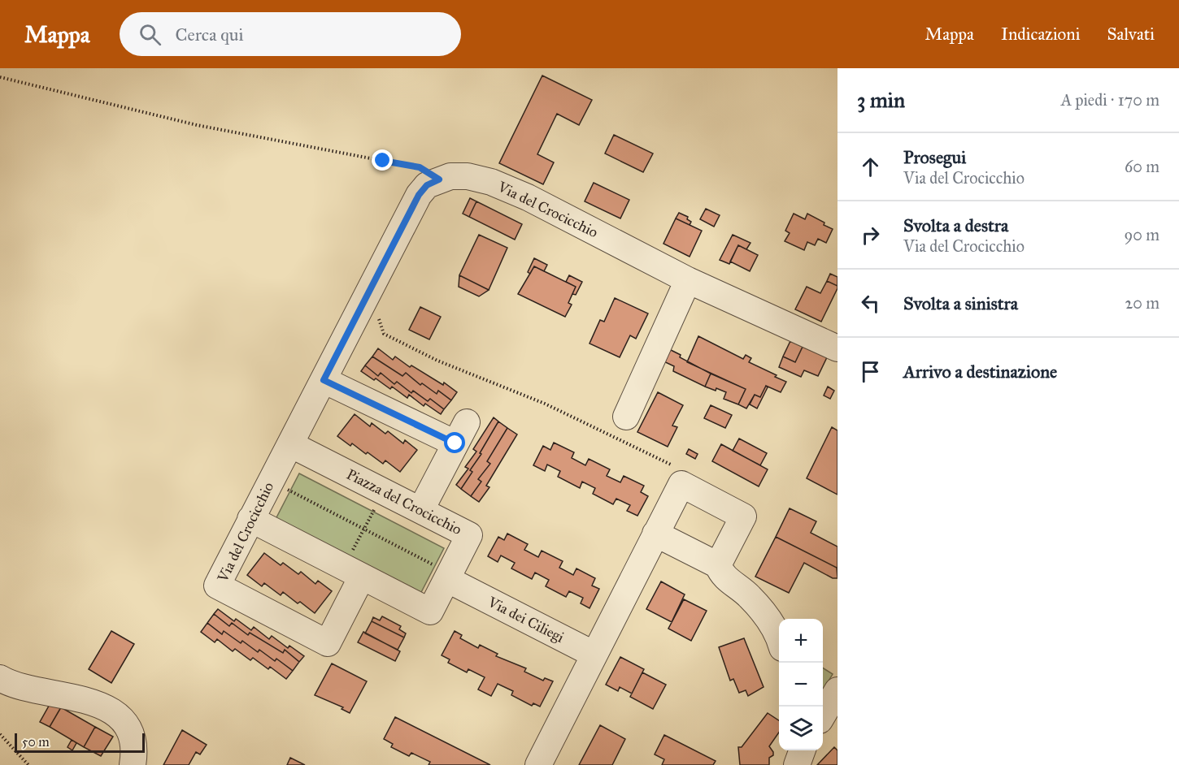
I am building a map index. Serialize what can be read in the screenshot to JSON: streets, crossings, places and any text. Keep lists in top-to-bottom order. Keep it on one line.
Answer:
{"streets":{"street":["Via del Crocicchio","Piazza del Crocicchio","Via dei Ciliegi"]},"crossings":[["Via del Crocicchio","Piazza del Crocicchio"],["Piazza del Crocicchio","Via dei Ciliegi"]],"scale_bar":"50 m","page":{"header":"Mappa","search":"Cerca qui","nav":["Mappa","Indicazioni","Salvati"],"heading":["3 min","A piedi · 170 m"],"list":[["Prosegui","Via del Crocicchio","60 m"],["Svolta a destra","Via del Crocicchio","90 m"],["Svolta a sinistra","20 m"],"Arrivo a destinazione"],"map_buttons":["+","−"],"scale":"50 m"}}
